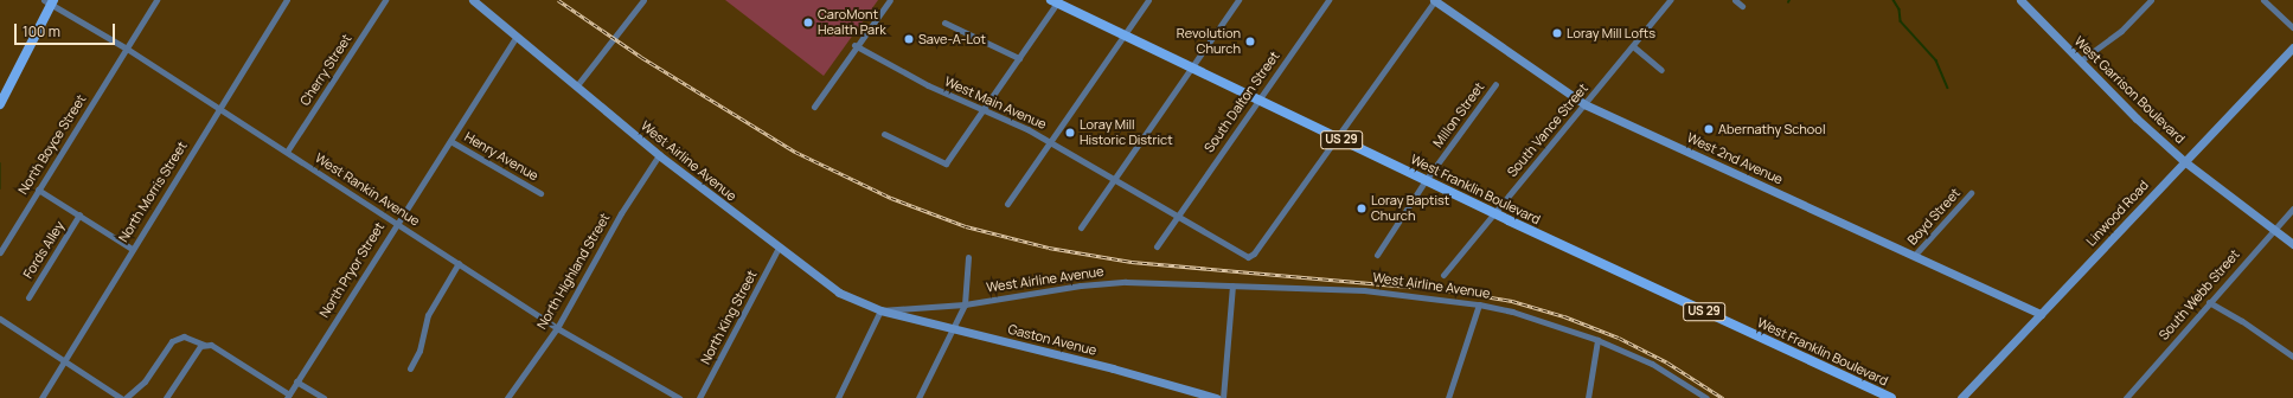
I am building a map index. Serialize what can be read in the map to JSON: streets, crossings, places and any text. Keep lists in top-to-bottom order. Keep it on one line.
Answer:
{"streets":{"main road":["West Garrison Boulevard","US 29","West 2nd Avenue","West Airline Avenue","West Franklin Boulevard","Linwood Road","Gaston Avenue"],"street":["Cherry Street","South Dalton Street","West Main Avenue","Millon Street","South Vance Street","North Boyce Street","Henry Avenue","West Rankin Avenue","North Morris Street","Boyd Street","Fords Alley","North Pryor Street","North Highland Street","South Webb Street","North King Street"]},"crossings":[["Cherry Street","West Rankin Avenue"],["West Garrison Boulevard","Linwood Road"],["West Garrison Boulevard","South Webb Street"],["South Dalton Street","West Main Avenue"],["South Dalton Street","West Franklin Boulevard"],["West Main Avenue","West Franklin Boulevard"],["Millon Street","West Franklin Boulevard"],["South Vance Street","West 2nd Avenue"],["South Vance Street","West Franklin Boulevard"],["North Boyce Street","West Rankin Avenue"],["Henry Avenue","North Pryor Street"],["West 2nd Avenue","Linwood Road"],["West 2nd Avenue","Boyd Street"],["West Airline Avenue","North Pryor Street"],["West Airline Avenue","North Highland Street"],["West Airline Avenue","North King Street"],["West Airline Avenue","Gaston Avenue"],["West Rankin Avenue","North Morris Street"],["West Rankin Avenue","North Pryor Street"],["West Rankin Avenue","North Highland Street"]],"places":["CaroMont Health Park","Loray Mill Lofts","Save-A-Lot","Revolution Church","Abernathy School","Loray Mill Historic District","Loray Baptist Church"],"scale_bar":"100 m"}
